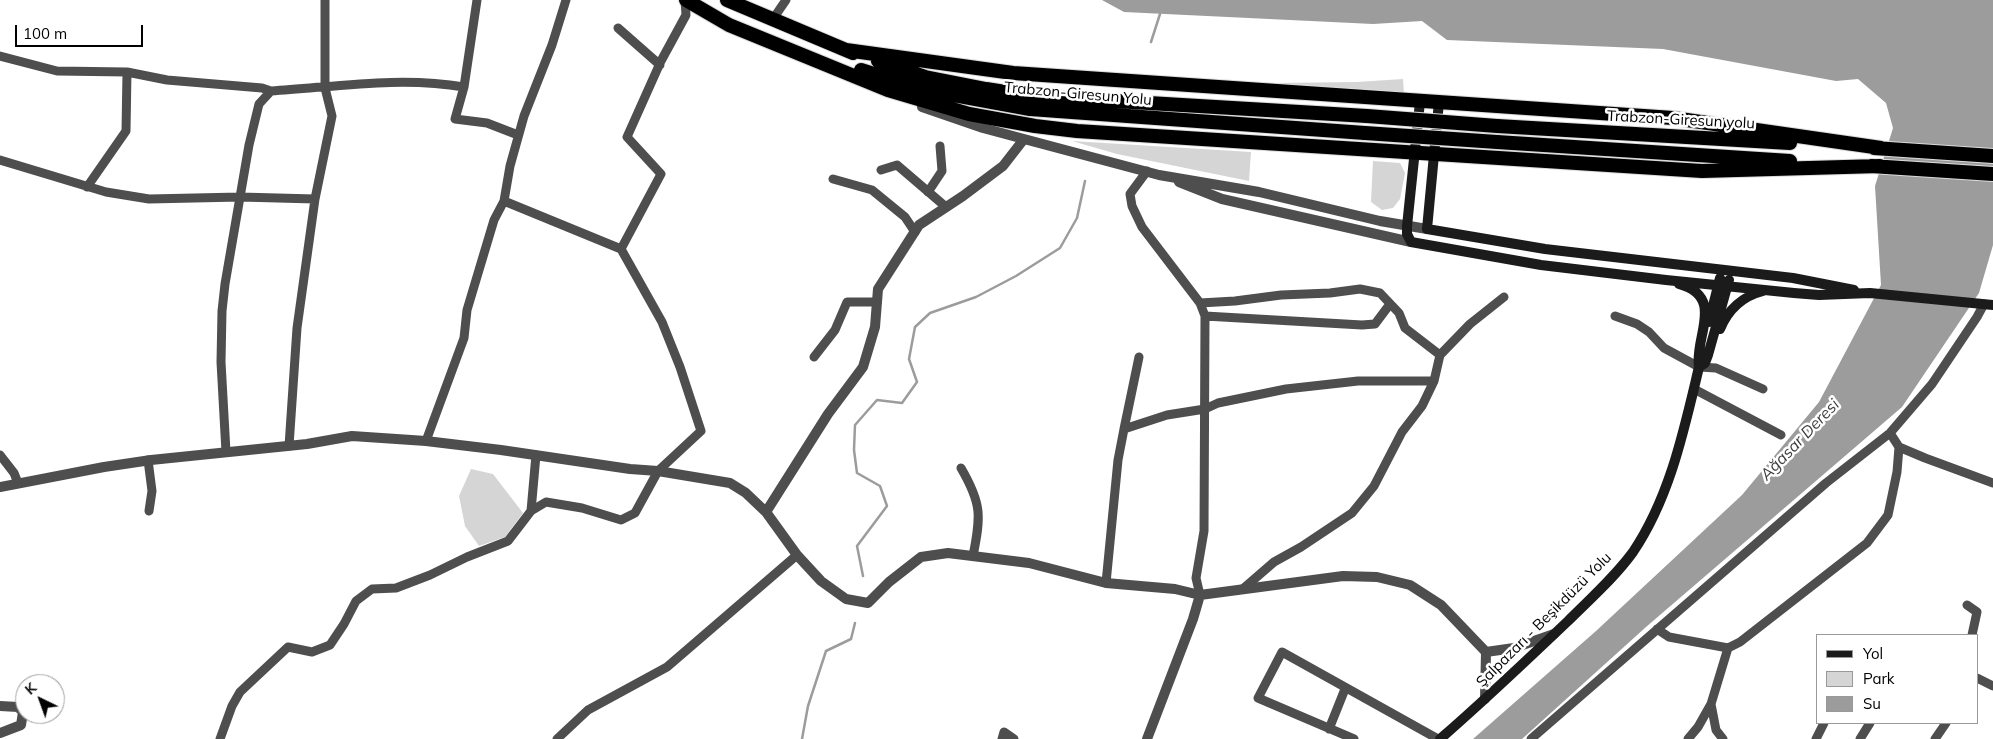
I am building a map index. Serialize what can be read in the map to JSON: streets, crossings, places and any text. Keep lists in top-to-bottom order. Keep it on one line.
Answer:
{"streets":{"highway":["Trabzon-Giresun Yolu","Trabzon-Giresun yolu"],"main road":["Şalpazarı - Beşikdüzü Yolu"]},"crossings":[["Trabzon-Giresun Yolu","Trabzon-Giresun yolu"]],"water":["Ağasar Deresi"],"legend":["Yol","Park","Su"],"scale_bar":"100 m","north":"top left"}
